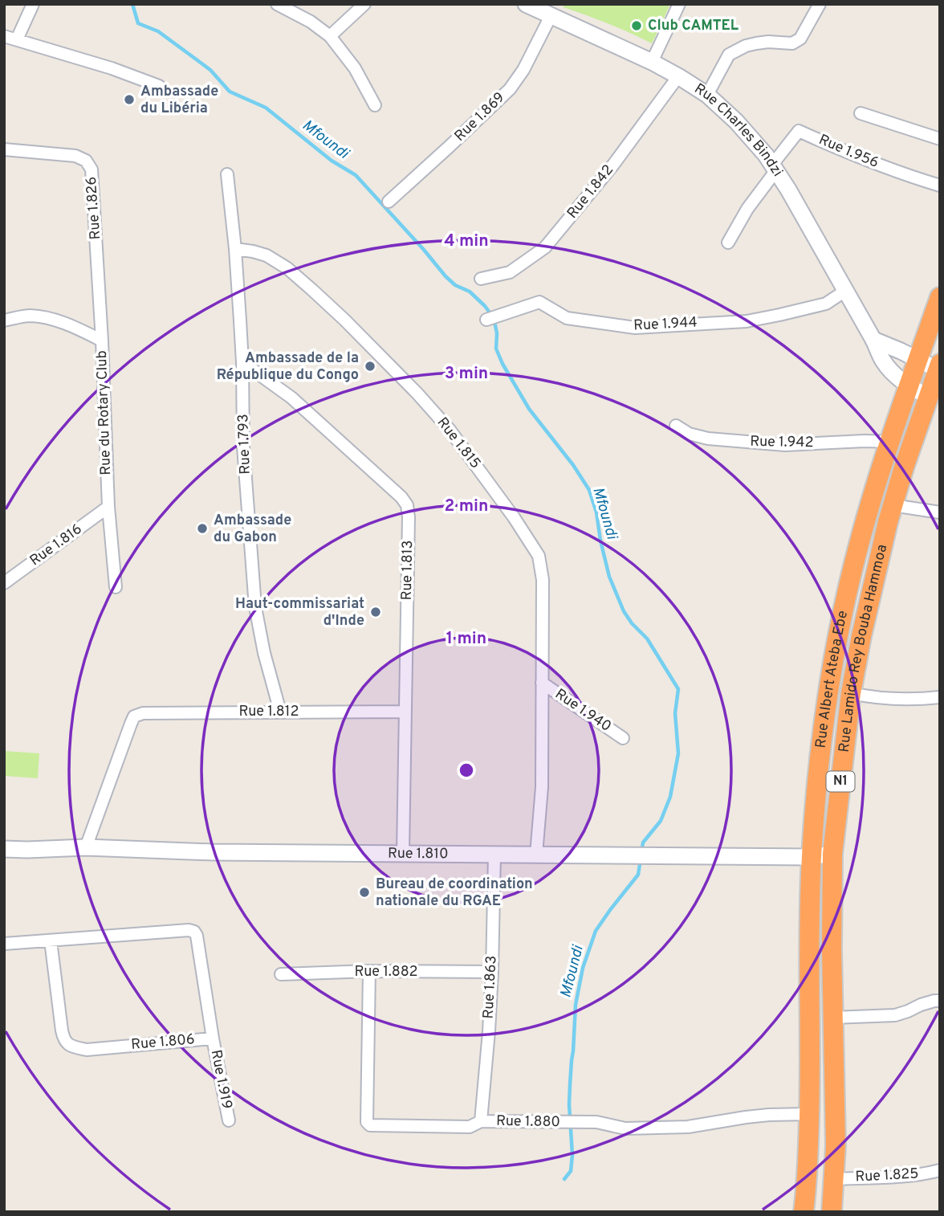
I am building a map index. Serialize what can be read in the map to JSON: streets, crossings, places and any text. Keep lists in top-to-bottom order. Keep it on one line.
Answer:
{"streets":{"highway":["Rue Lamido Rey Bouba Hammoa","Rue Albert Ateba Ebe","N1"],"street":["Rue 1.869","Rue Charles Bindzi","Rue 1.956","Rue 1.842","Rue 1.826","Rue 1.944","Rue du Rotary Club","Rue 1.942","Rue 1.815","Rue 1.793","Rue 1.816","Rue 1.813","Rue 1.940","Rue 1.812","Rue 1.810","Rue 1.882","Rue 1.863","Rue 1.806","Rue 1.919","Rue 1.880","Rue 1.825"]},"crossings":[["Rue 1.869","Rue Charles Bindzi"],["Rue Charles Bindzi","Rue 1.956"],["Rue Charles Bindzi","Rue 1.842"],["Rue Charles Bindzi","Rue 1.944"],["Rue Charles Bindzi","Rue Lamido Rey Bouba Hammoa"],["Rue Charles Bindzi","Rue Albert Ateba Ebe"],["Rue 1.826","Rue du Rotary Club"],["Rue du Rotary Club","Rue 1.816"],["Rue 1.942","Rue Albert Ateba Ebe"],["Rue 1.815","Rue 1.793"],["Rue 1.815","Rue 1.940"],["Rue 1.815","Rue 1.810"],["Rue 1.793","Rue 1.813"],["Rue 1.793","Rue 1.812"],["Rue 1.813","Rue 1.812"],["Rue 1.813","Rue 1.810"],["Rue Lamido Rey Bouba Hammoa","Rue 1.810"],["Rue Lamido Rey Bouba Hammoa","Rue 1.825"],["Rue Albert Ateba Ebe","Rue 1.810"],["Rue Albert Ateba Ebe","Rue 1.880"],["Rue 1.812","Rue 1.810"],["Rue 1.810","Rue 1.863"],["Rue 1.882","Rue 1.863"],["Rue 1.882","Rue 1.880"],["Rue 1.863","Rue 1.880"],["Rue 1.806","Rue 1.919"]],"water":["Mfoundi"],"places":["Club CAMTEL","Ambassade du Libéria","Ambassade de la République du Congo","Ambassade du Gabon","Haut-commissariat d'Inde","Bureau de coordination nationale du RGAE"],"rings":["4 min","3 min","2 min","1 min"]}
